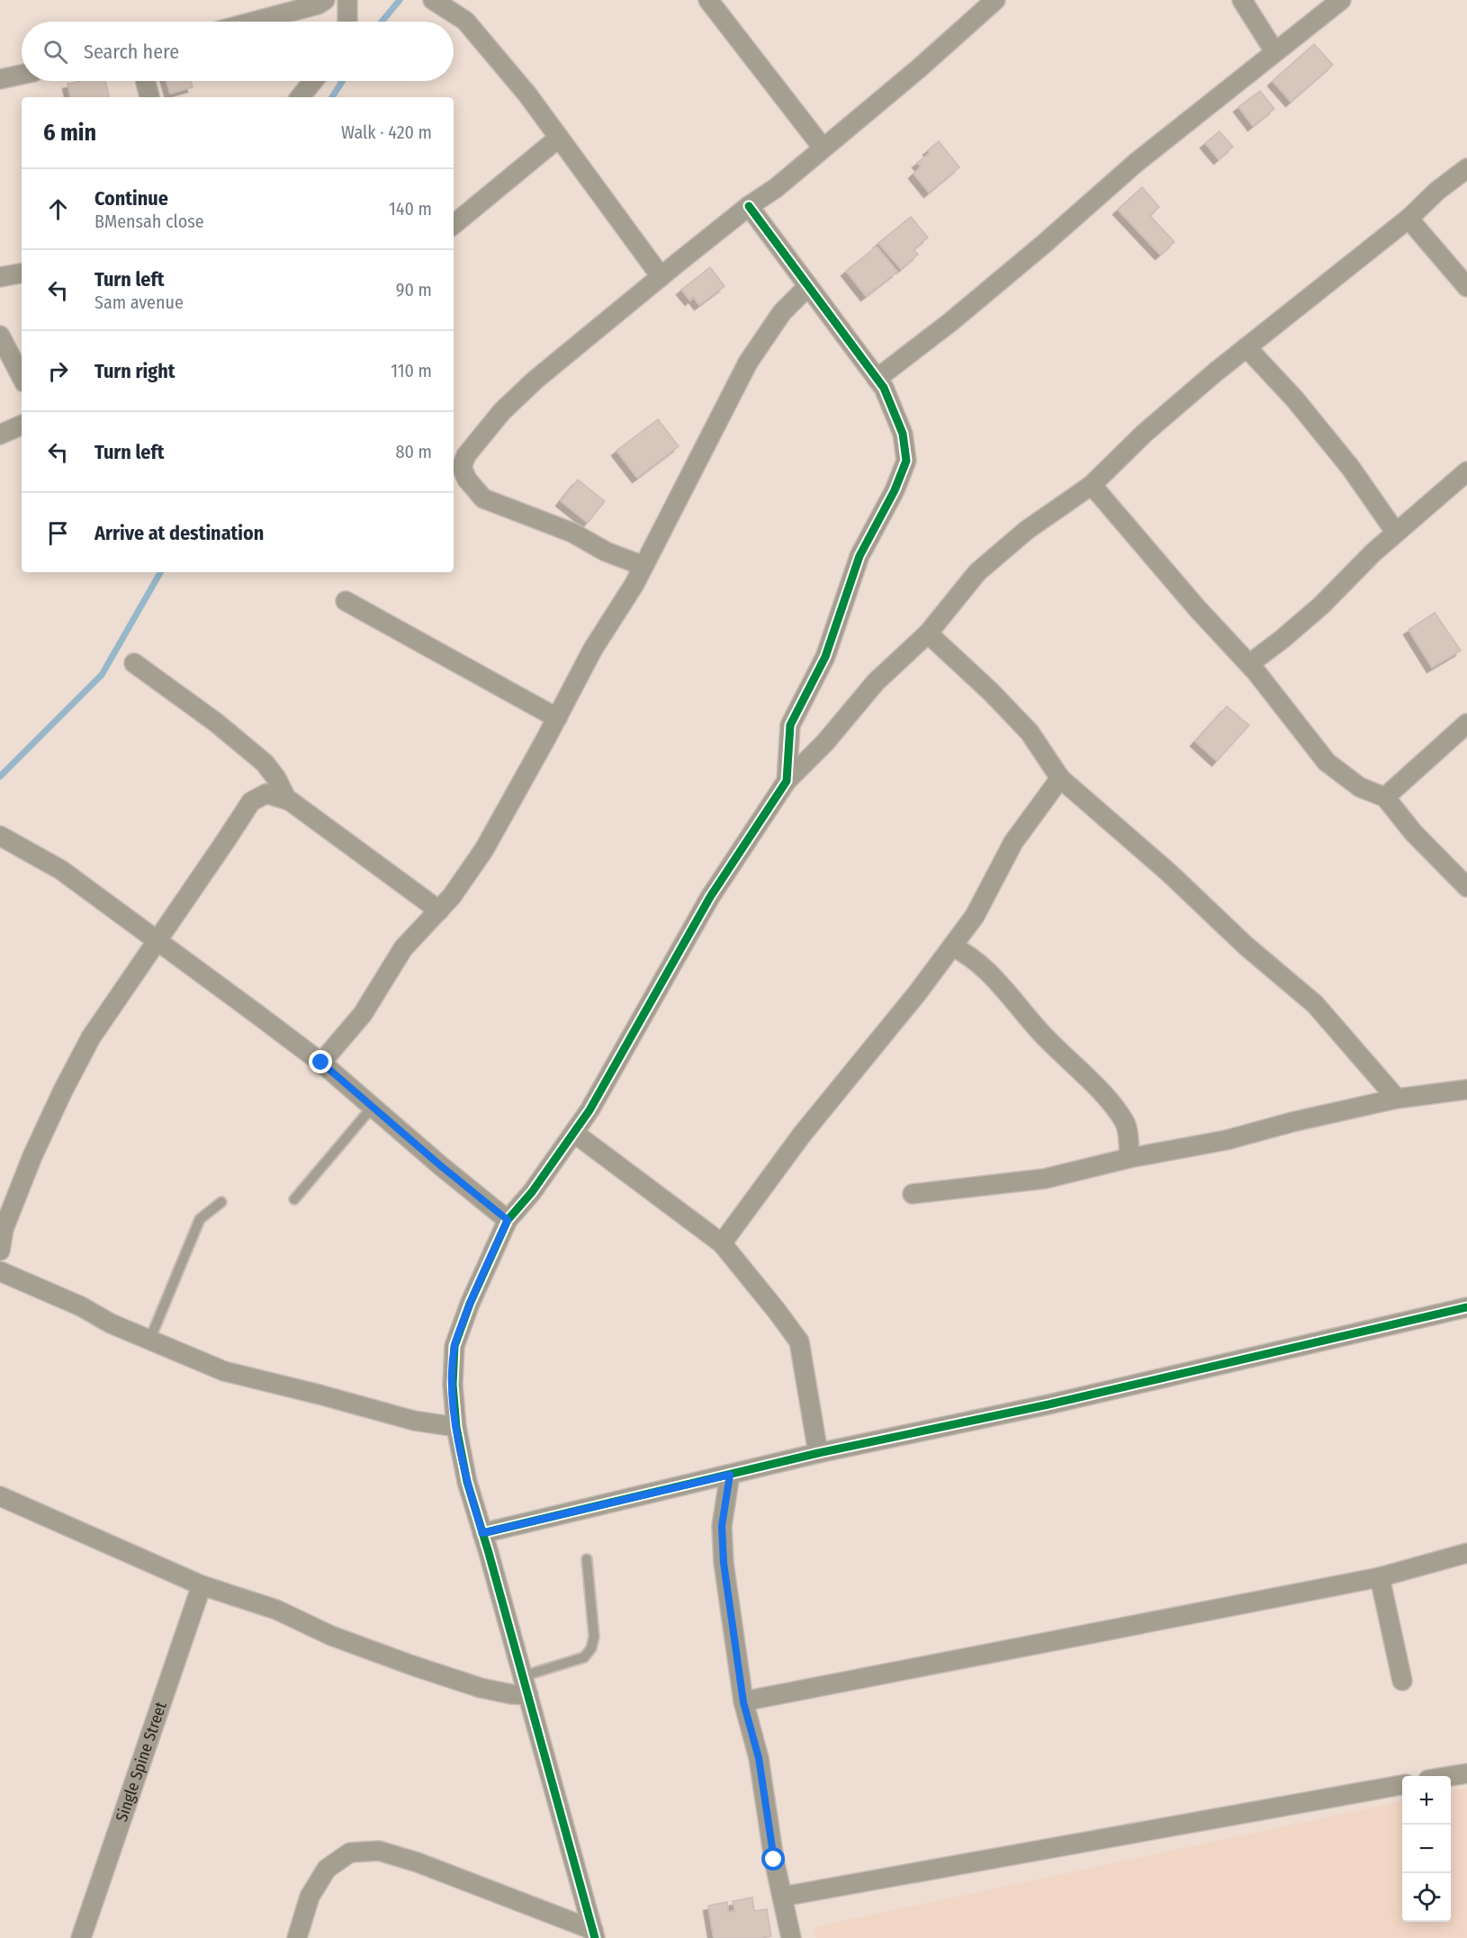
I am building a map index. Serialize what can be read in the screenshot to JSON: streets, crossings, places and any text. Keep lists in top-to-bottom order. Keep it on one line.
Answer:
{"streets":{"street":["Single Spine Street"]},"page":{"search":"Search here","heading":["6 min","Walk · 420 m"],"list":[["Continue","BMensah close","140 m"],["Turn left","Sam avenue","90 m"],["Turn right","110 m"],["Turn left","80 m"],"Arrive at destination"],"map_buttons":["+","−"]}}
